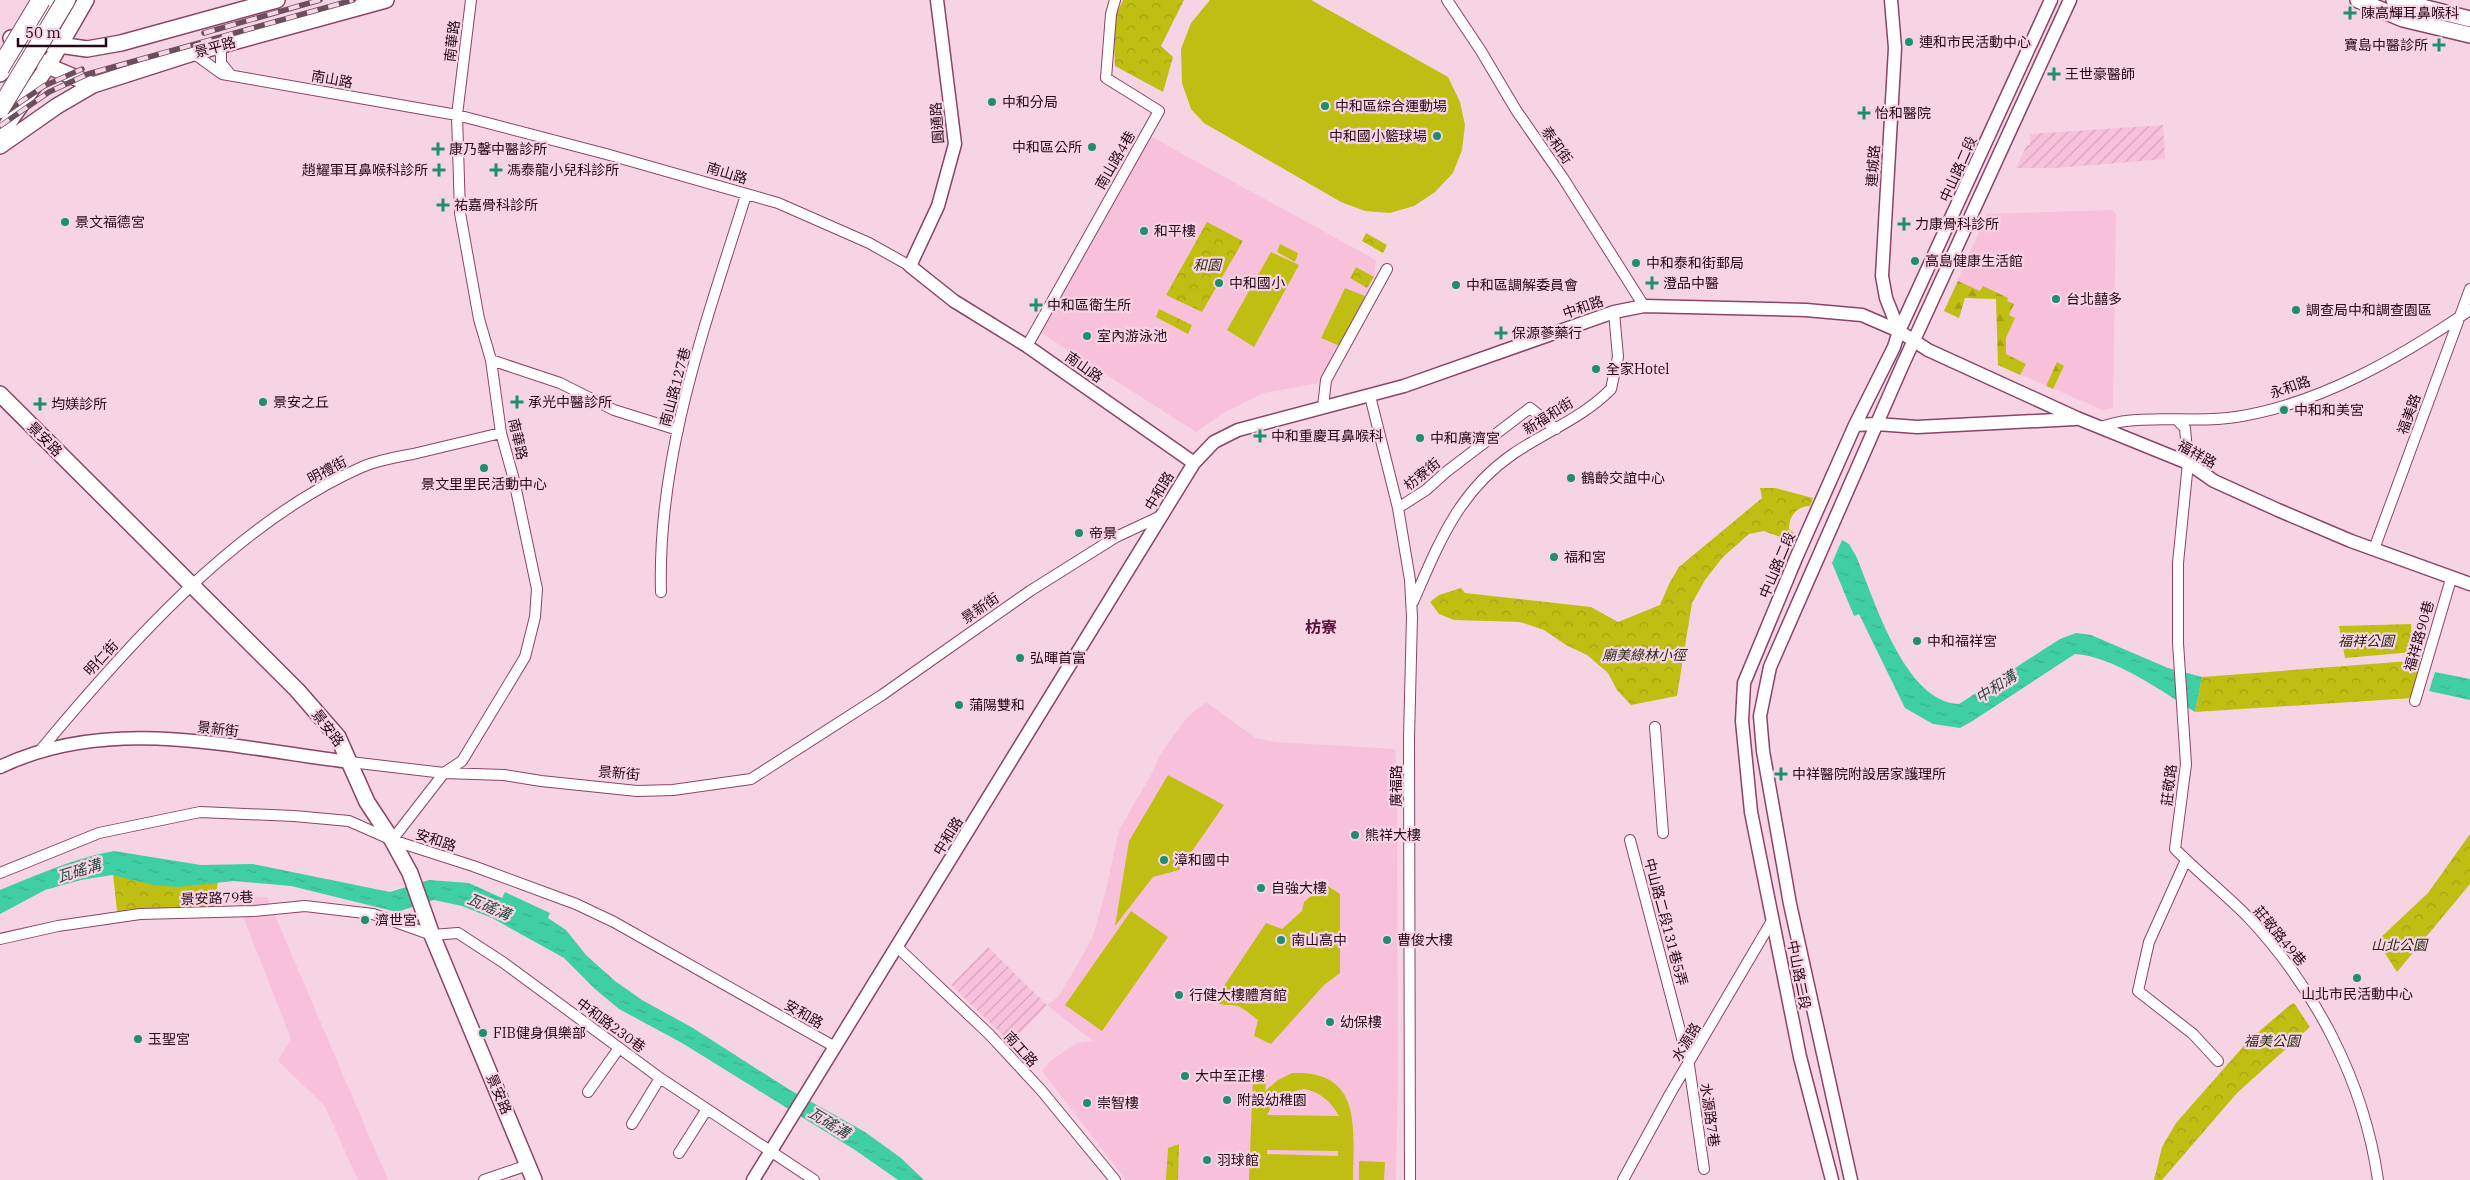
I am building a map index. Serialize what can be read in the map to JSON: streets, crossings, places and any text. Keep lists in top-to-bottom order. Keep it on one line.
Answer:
{"streets":{"main road":["景平路","景安路"],"street":["南華路","南山路","圓通路","泰和街","南山路4巷","連城路","中山路二段","中和路","南山路127巷","永和路","福美路","新福和街","福祥路","明禮街","枋寮街","景新街","福祥路90巷","明仁街","莊敬路","廣福路","安和路","景安路79巷","中山路二段131巷5弄","莊敬路49巷","中和路230巷","水源路","南工路","水源路7巷"]},"crossings":[["南華路","南山路"],["南華路","景安路"],["南華路","明禮街"],["南華路","景新街"],["南華路","安和路"],["景平路","南山路"],["南山路","圓通路"],["南山路","南山路4巷"],["南山路","中和路"],["南山路","南山路127巷"],["泰和街","中和路"],["連城路","中山路二段"],["連城路","中和路"],["中山路二段","中和路"],["中山路二段","福祥路"],["中山路二段","水源路"],["中和路","新福和街"],["中和路","福祥路"],["中和路","景新街"],["中和路","廣福路"],["中和路","安和路"],["中和路","中和路230巷"],["中和路","南工路"],["永和路","福美路"],["永和路","福祥路"],["永和路","莊敬路"],["福美路","福祥路"],["新福和街","枋寮街"],["新福和街","廣福路"],["景安路","明禮街"],["景安路","景新街"],["景安路","明仁街"],["景安路","安和路"],["景安路","景安路79巷"],["景安路","中和路230巷"],["福祥路","福祥路90巷"],["福祥路","莊敬路"],["明禮街","明仁街"],["枋寮街","廣福路"],["景新街","明仁街"],["莊敬路","莊敬路49巷"],["景安路79巷","中和路230巷"],["中山路二段131巷5弄","水源路"],["中山路二段131巷5弄","水源路7巷"],["水源路","水源路7巷"]],"districts":["枋寮"],"water":["中和溝","瓦磘溝"],"parks":["和園","福祥公園","廟美綠林小徑","山北公園","福美公園"],"places":{"health":["陳高輝耳鼻喉科","寶島中醫診所","王世豪醫師","怡和醫院","康乃馨中醫診所","趙耀軍耳鼻喉科診所","馮泰龍小兒科診所","祐嘉骨科診所","力康骨科診所","澄品中醫","中和區衛生所","保源蔘藥行","承光中醫診所","均媄診所","中和重慶耳鼻喉科","中祥醫院附設居家護理所"],"other":["連和市民活動中心","中和分局","中和區綜合運動場","中和國小籃球場","中和區公所","景文福德宮","和平樓","高島健康生活館","中和泰和街郵局","中和國小","中和區調解委員會","台北囍多","調查局中和調查園區","室內游泳池","全家Hotel","景安之丘","中和和美宮","中和廣濟宮","景文里里民活動中心","鶴齡交誼中心","帝景","福和宮","中和福祥宮","弘暉首富","蒲陽雙和","熊祥大樓","漳和國中","自強大樓","濟世宮","南山高中","曹俊大樓","山北市民活動中心","行健大樓體育館","幼保樓","FIB健身俱樂部","玉聖宮","大中至正樓","附設幼稚園","崇智樓","羽球館"]},"scale_bar":"50 m"}
